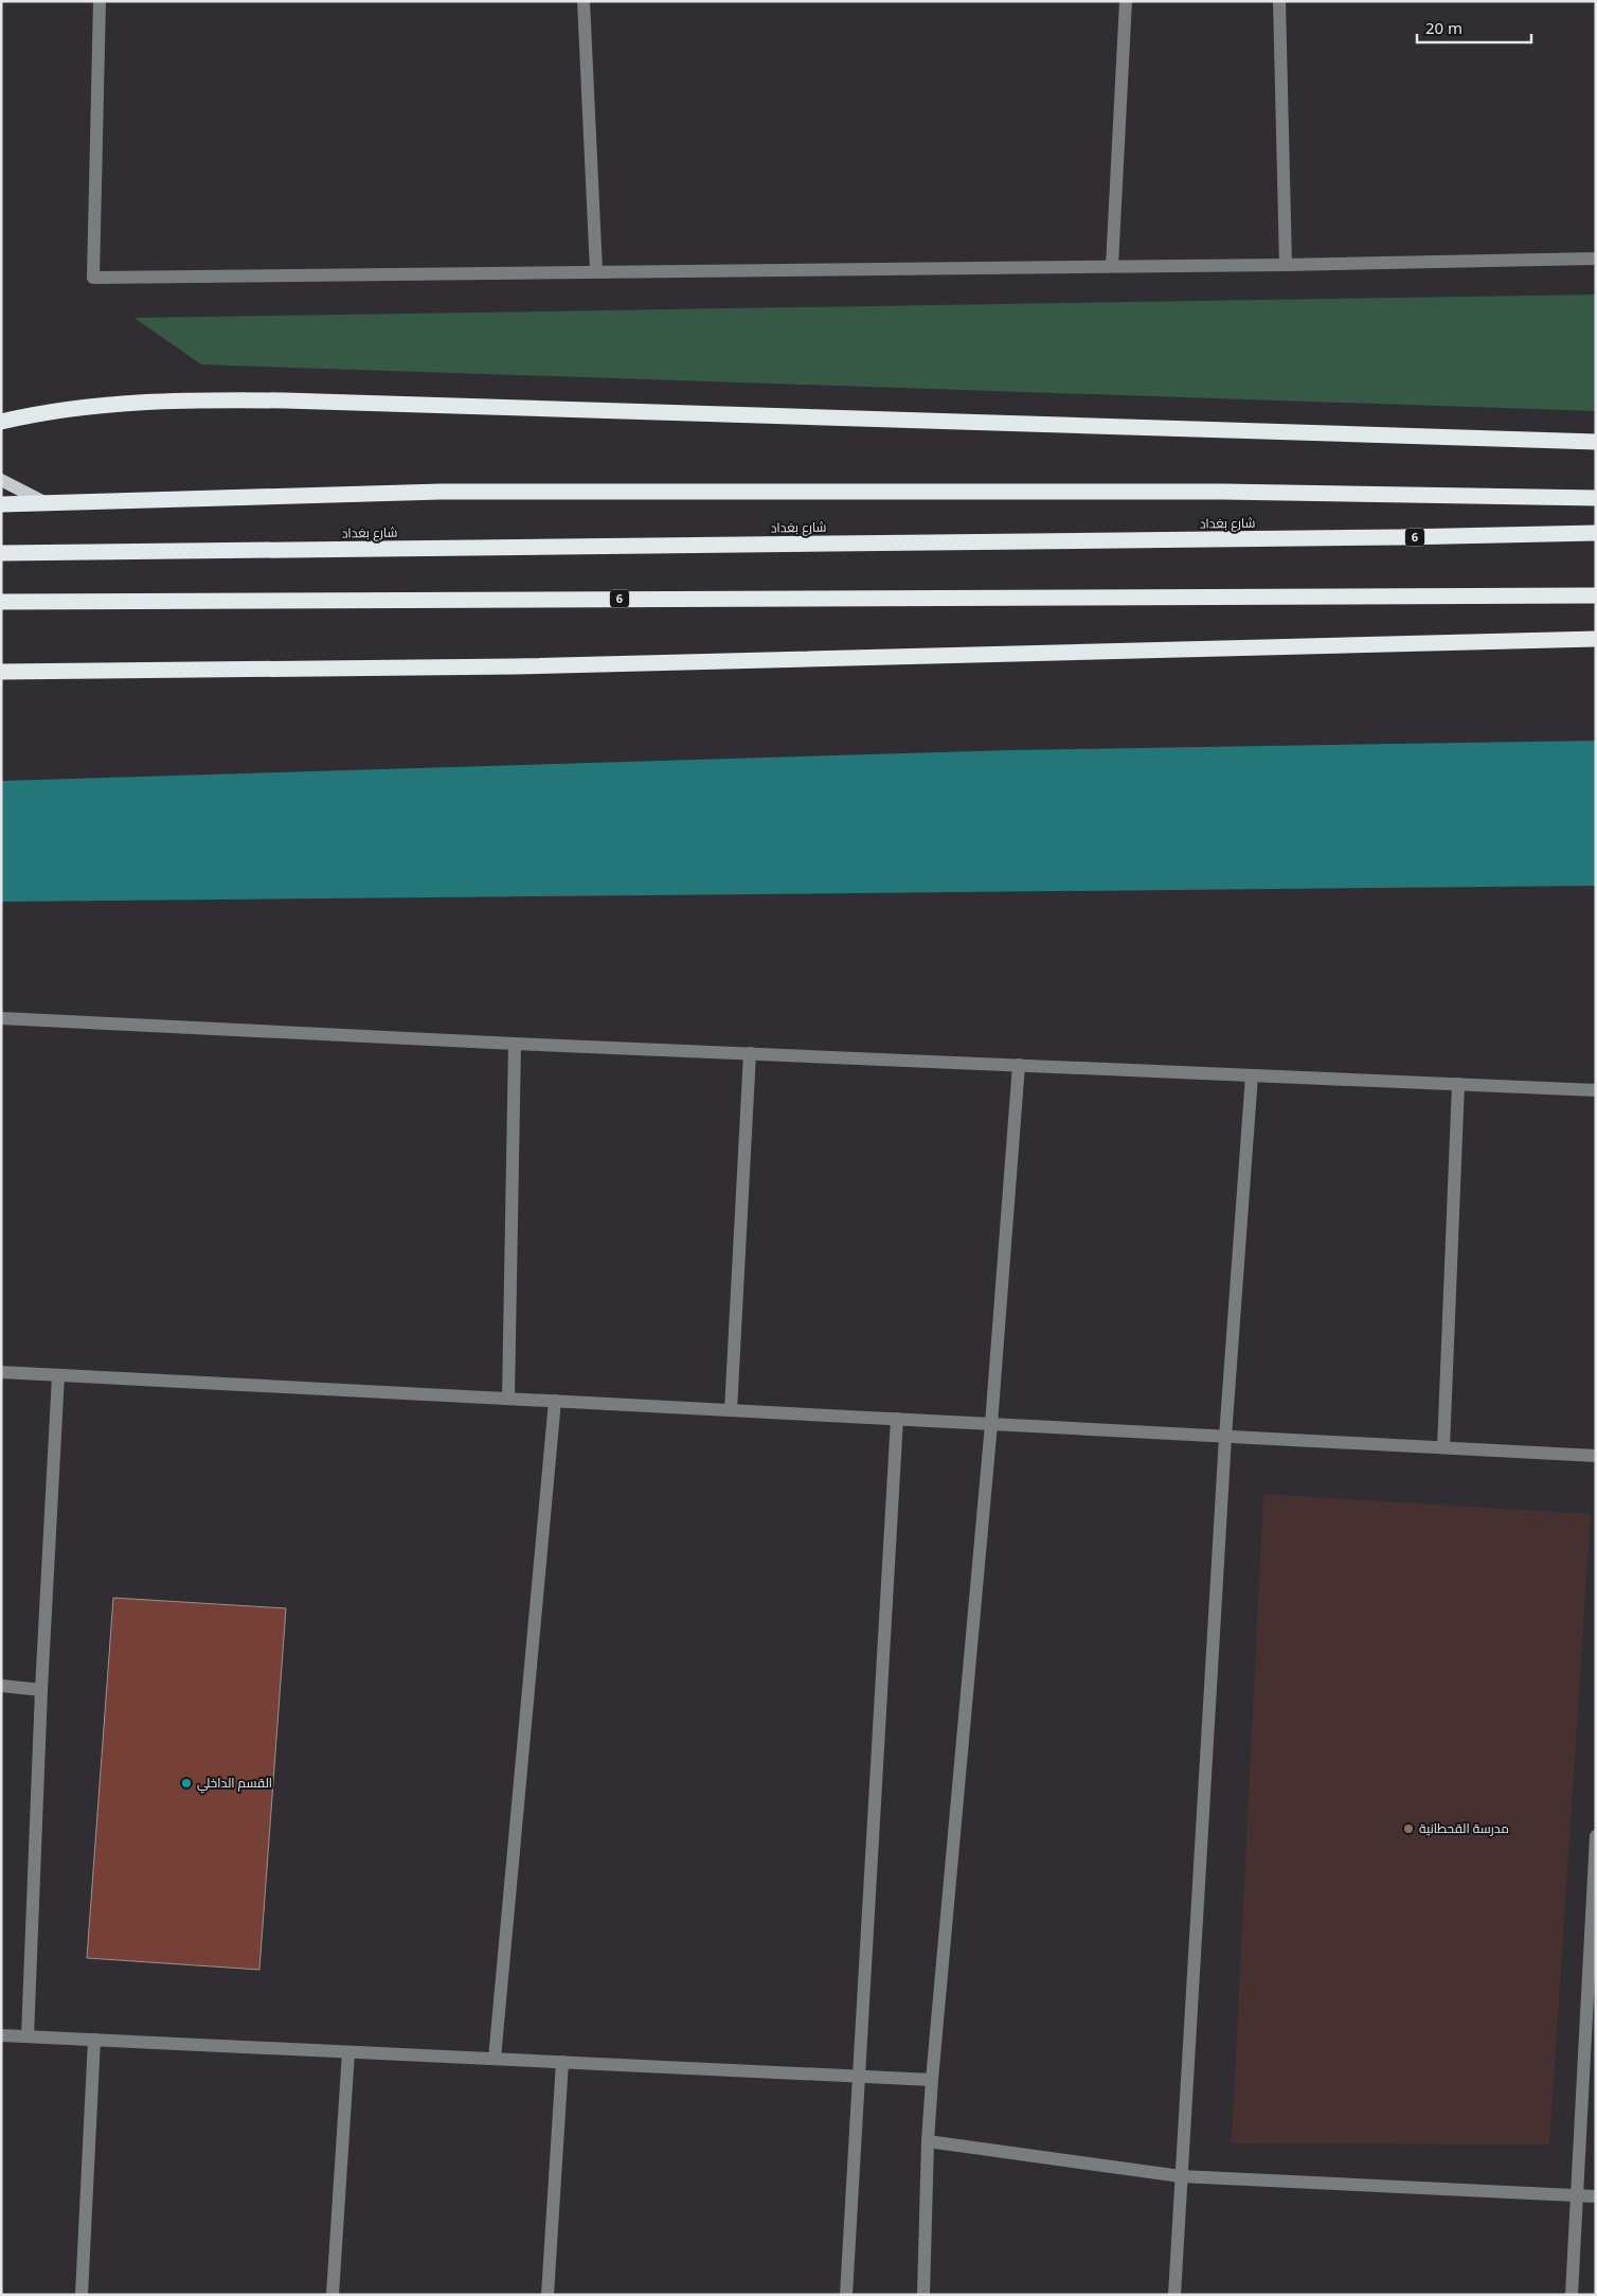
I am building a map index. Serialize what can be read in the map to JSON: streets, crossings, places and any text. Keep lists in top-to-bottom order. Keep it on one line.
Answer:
{"streets":{"highway":["شارع بغداد","6"]},"places":["القسم الداخلي","مدرسة القحطانية"],"scale_bar":"20 m"}
